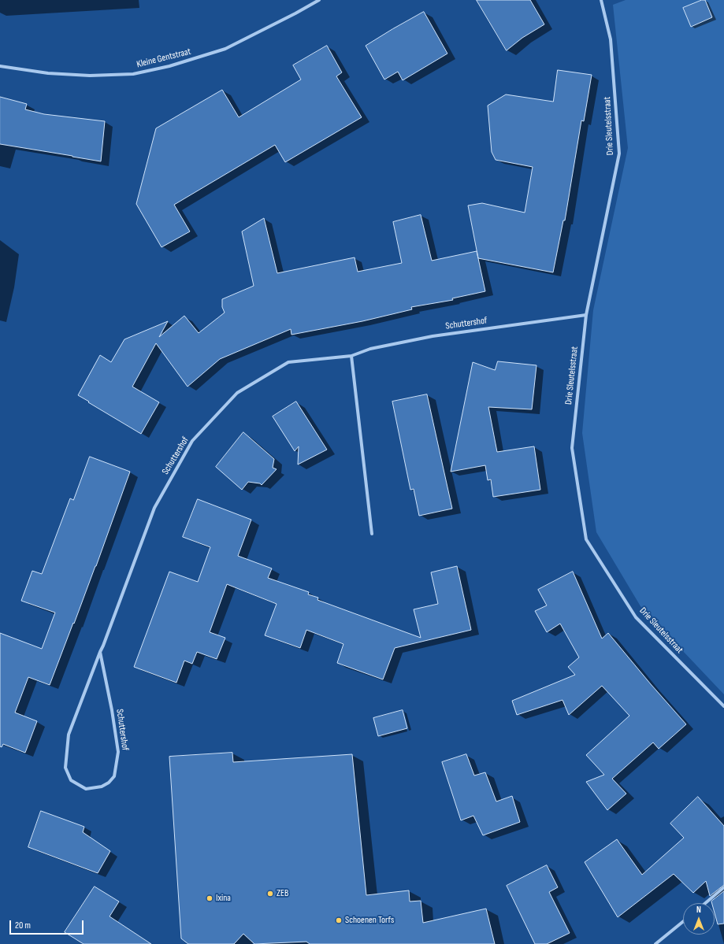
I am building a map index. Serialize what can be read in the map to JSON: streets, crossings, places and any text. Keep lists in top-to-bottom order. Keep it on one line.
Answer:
{"streets":{"street":["Kleine Gentstraat","Drie Sleutelsstraat","Schuttershof"]},"crossings":[["Drie Sleutelsstraat","Schuttershof"]],"places":["ZEB","Ixina","Schoenen Torfs"],"scale_bar":"20 m","north":"top"}
